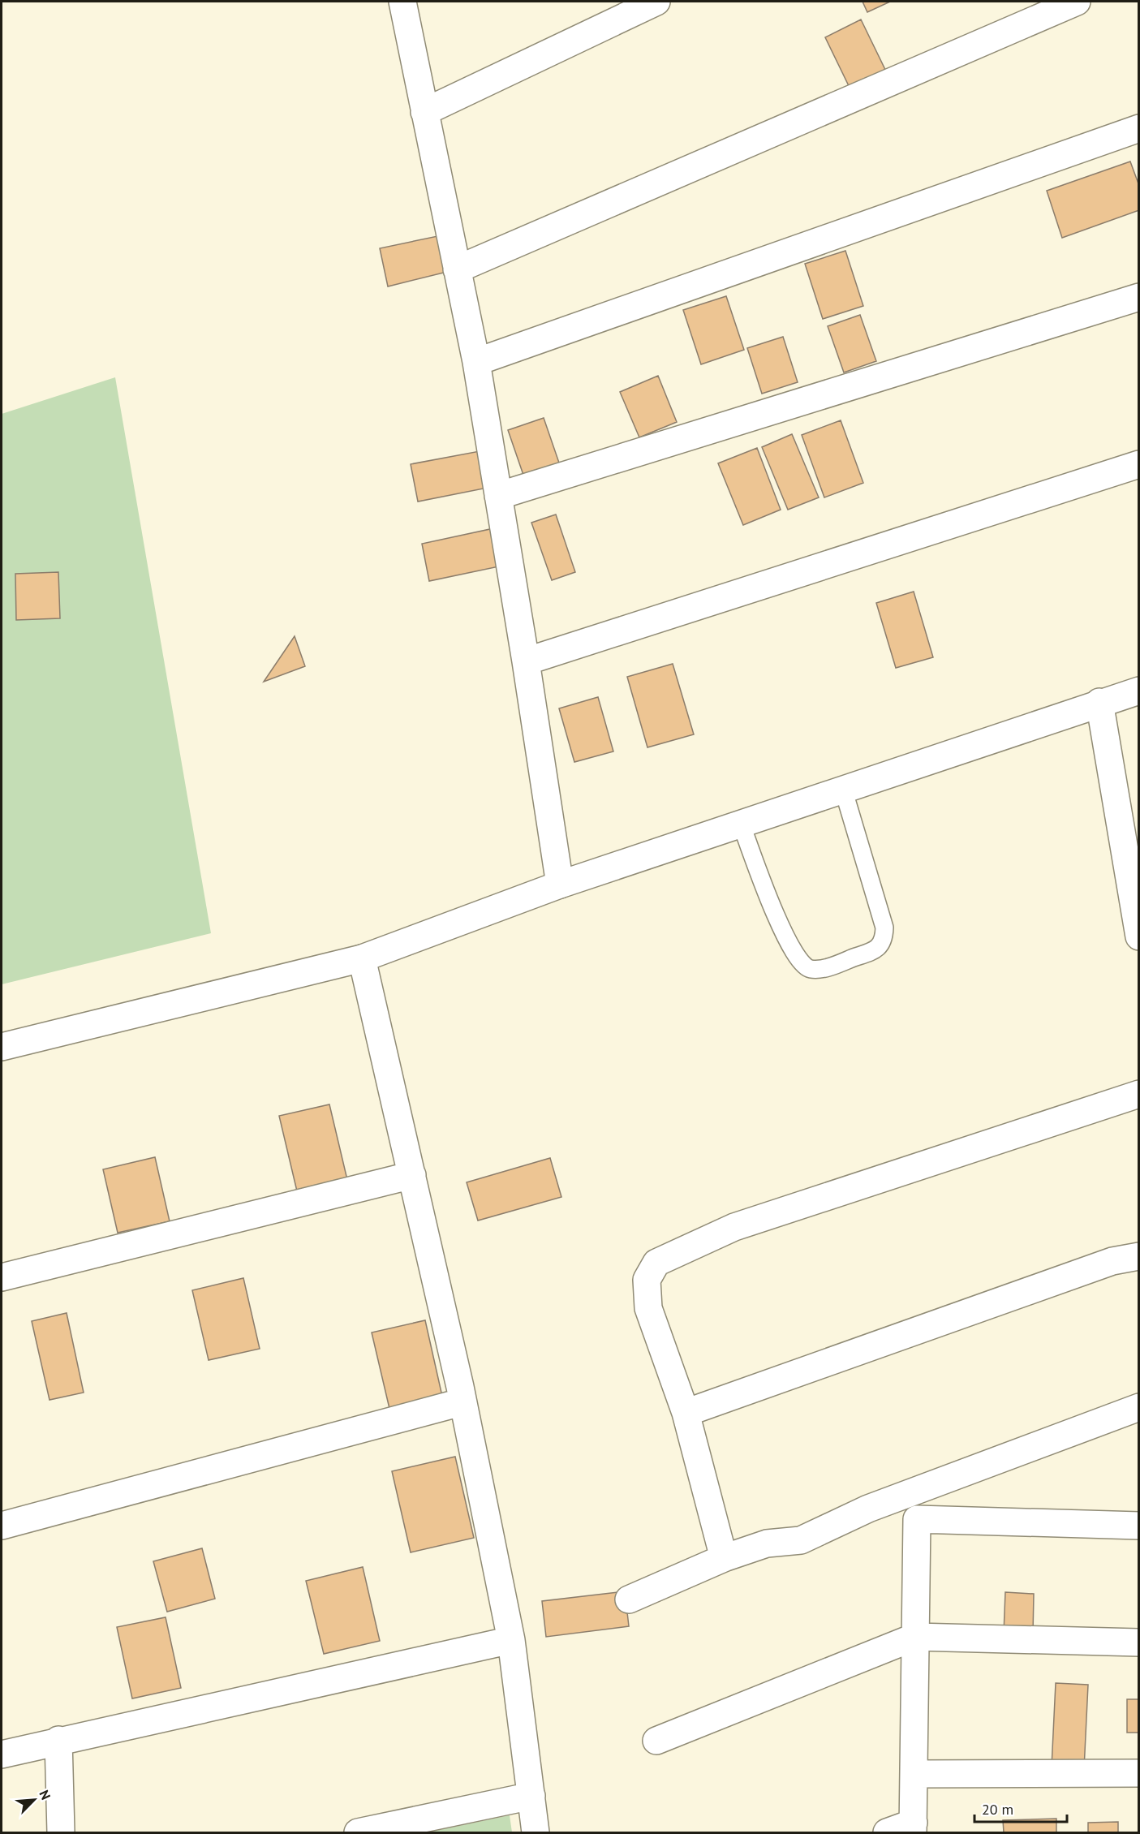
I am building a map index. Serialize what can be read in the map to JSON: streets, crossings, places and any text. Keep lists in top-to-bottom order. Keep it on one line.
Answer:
{"scale_bar":"20 m","north":"top right"}
